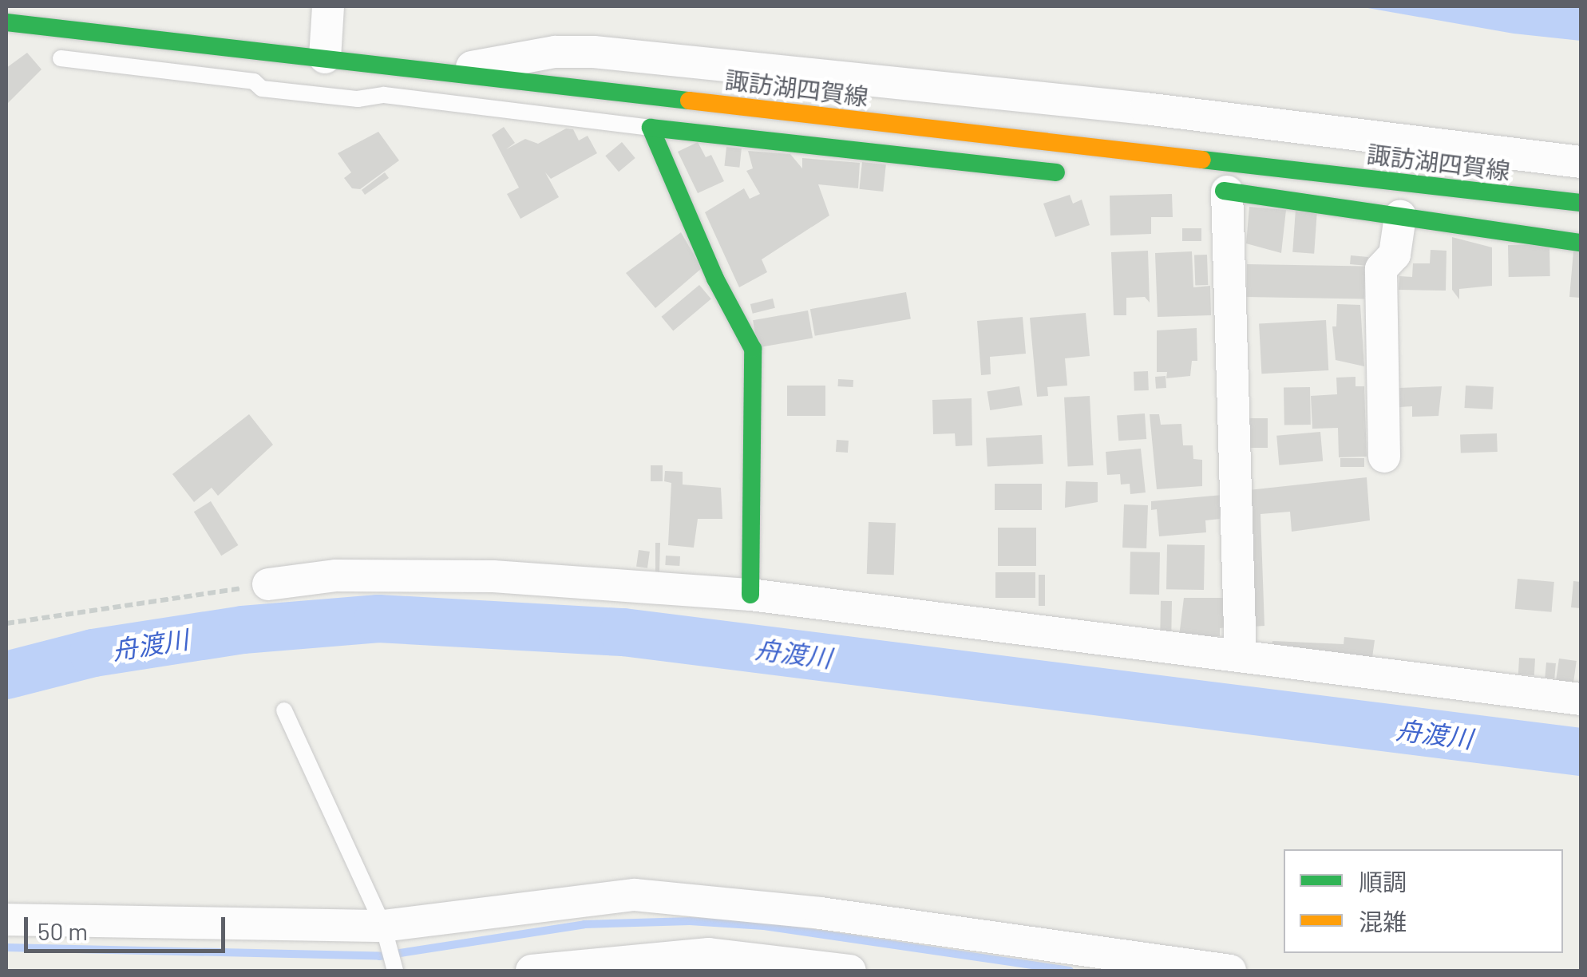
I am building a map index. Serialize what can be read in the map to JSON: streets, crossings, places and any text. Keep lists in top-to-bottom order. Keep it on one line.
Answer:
{"streets":{"main road":["諏訪湖四賀線"]},"water":["舟渡川"],"legend":["順調","混雑"],"scale_bar":"50 m"}
